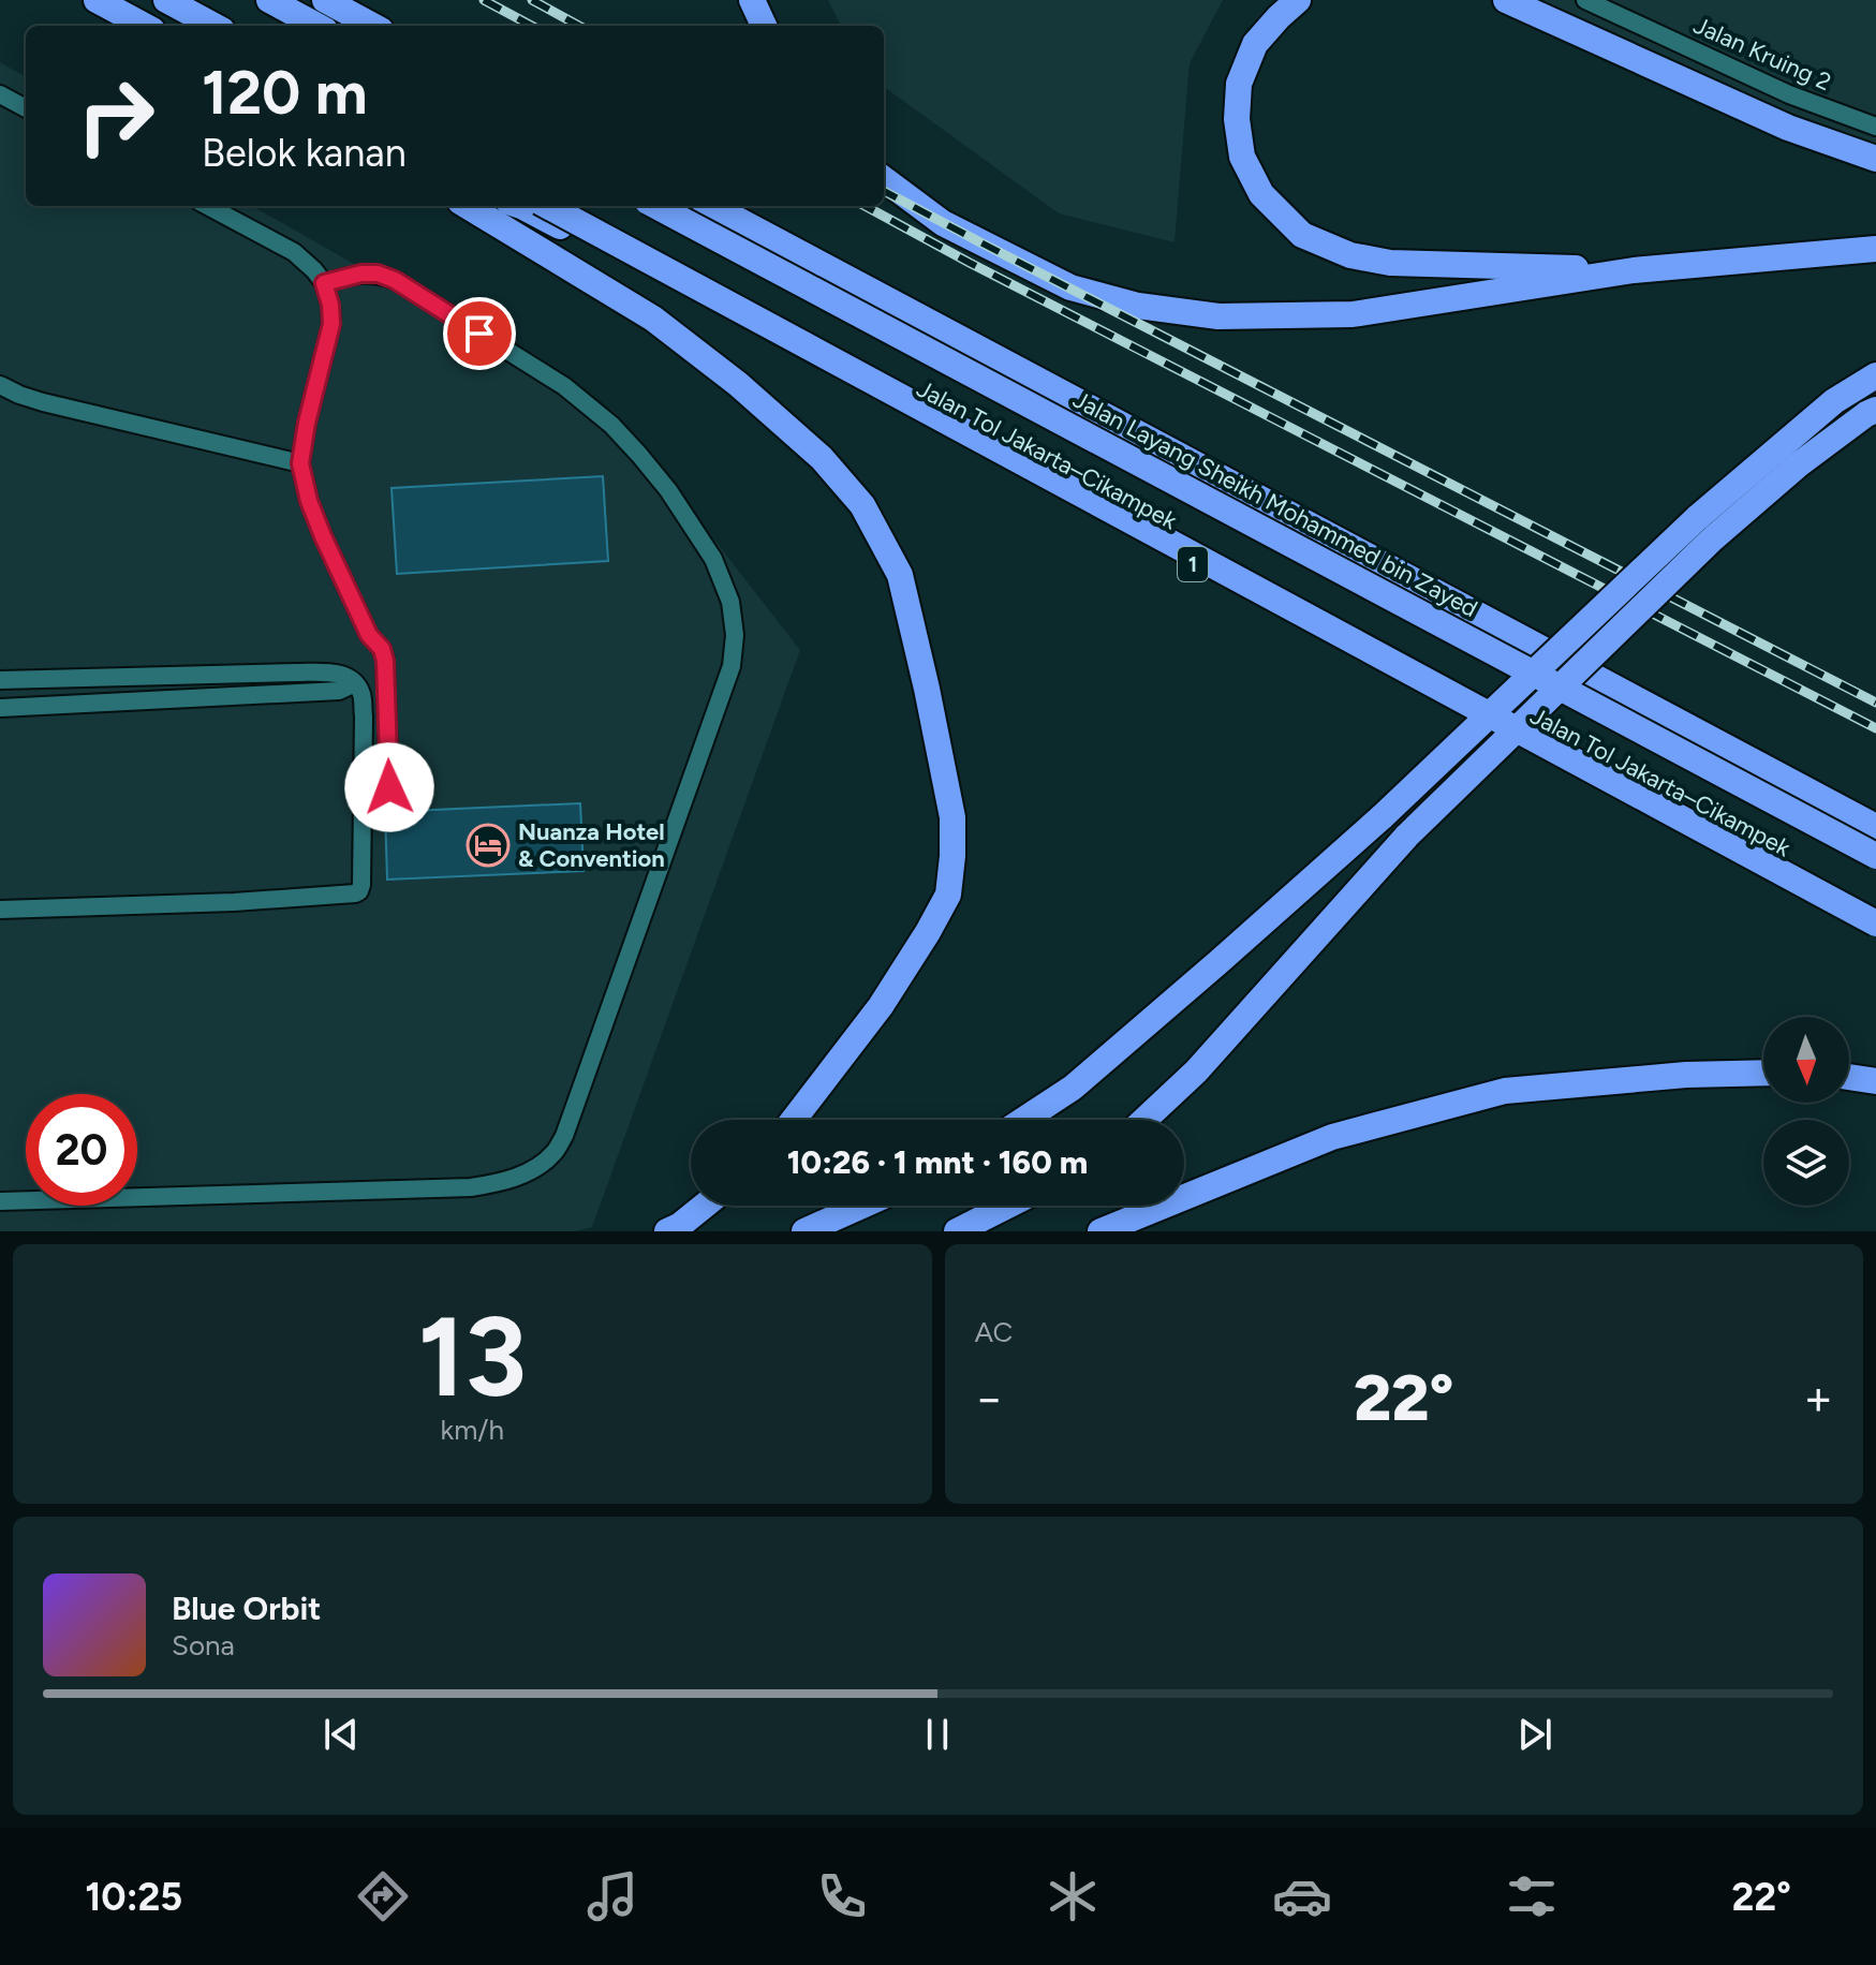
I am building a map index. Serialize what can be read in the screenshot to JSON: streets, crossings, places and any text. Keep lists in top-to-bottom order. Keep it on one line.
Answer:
{"streets":{"highway":["Jalan Tol Jakarta–Cikampek","Jalan Layang Sheikh Mohammed bin Zayed","1"],"lane":["Jalan Kruing 2"]},"crossings":[["Jalan Tol Jakarta–Cikampek","1"]],"places":{"hotel":["Nuanza Hotel & Convention"]},"north":"bottom","page":{"turn":["120 m","Belok kanan"],"limit":"20","trip":"10:26 · 1 mnt · 160 m","tile":[["13","km/h"],"AC"],"heat":["−","22°","+"],"song":["Blue Orbit","Sona"],"tabs":["10:25","22°"]}}
